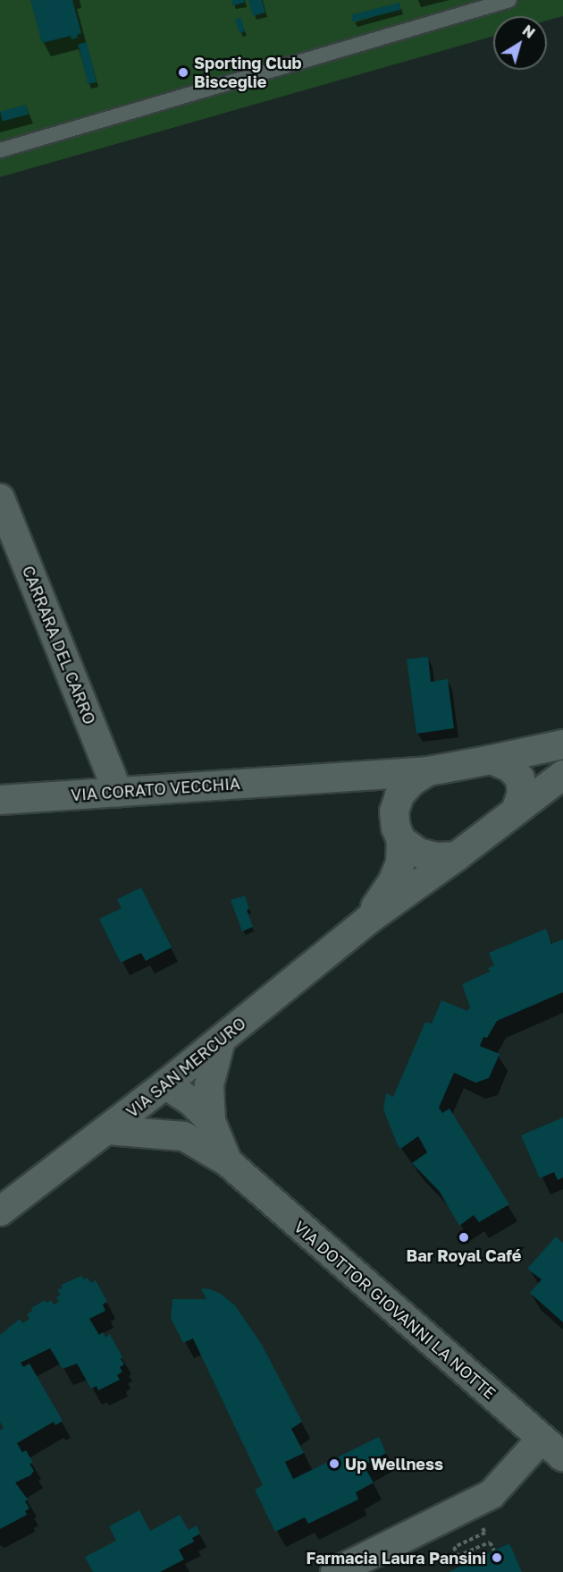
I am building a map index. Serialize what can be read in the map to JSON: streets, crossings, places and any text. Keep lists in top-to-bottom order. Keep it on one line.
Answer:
{"streets":{"street":["CARRARA DEL CARRO","VIA CORATO VECCHIA","VIA SAN MERCURO","VIA DOTTOR GIOVANNI LA NOTTE"]},"crossings":[["CARRARA DEL CARRO","VIA CORATO VECCHIA"],["VIA SAN MERCURO","VIA DOTTOR GIOVANNI LA NOTTE"]],"places":["Sporting Club Bisceglie","Bar Royal Café","Up Wellness","Farmacia Laura Pansini"],"north":"top right"}
